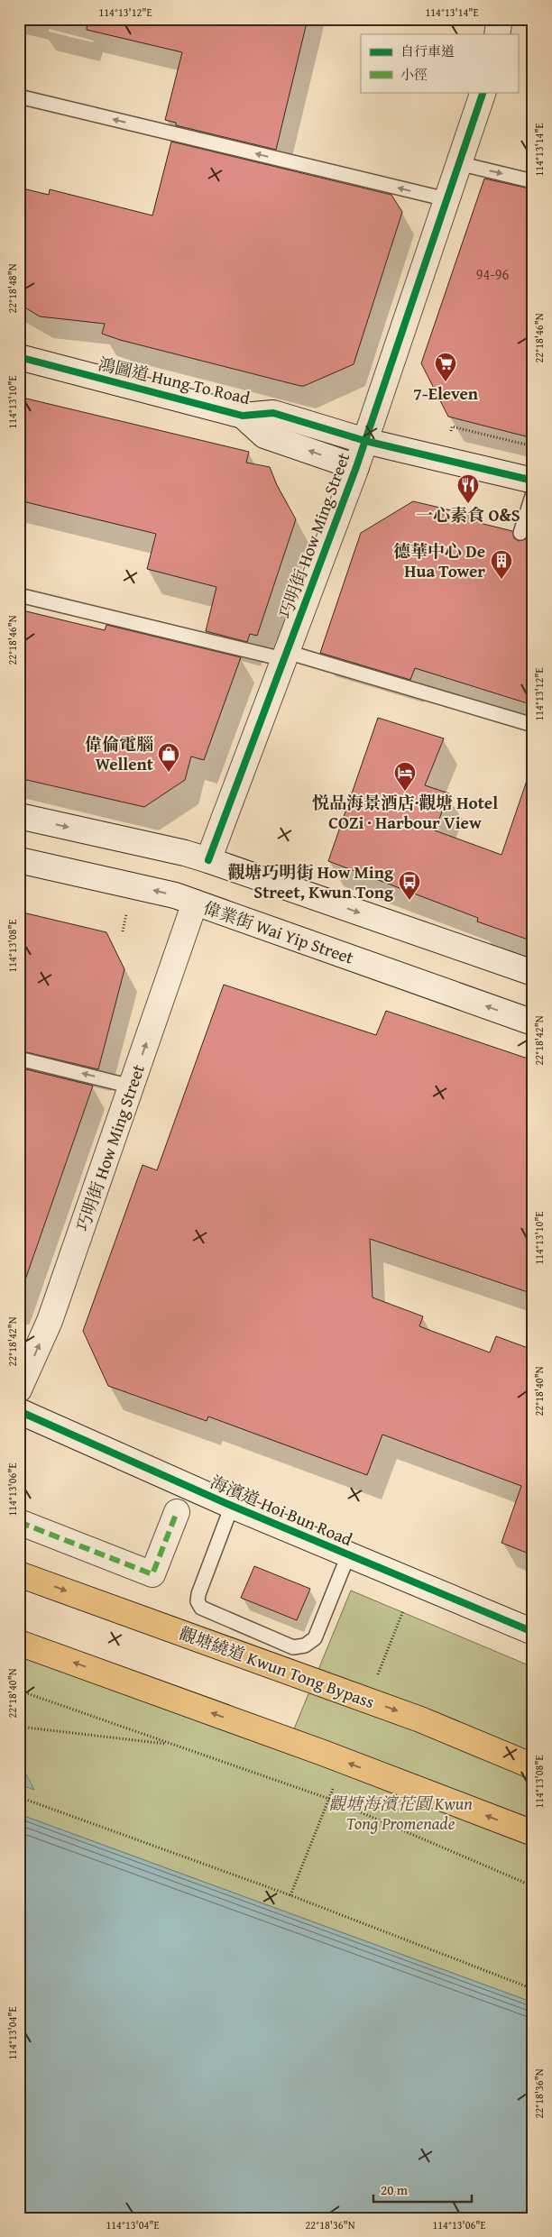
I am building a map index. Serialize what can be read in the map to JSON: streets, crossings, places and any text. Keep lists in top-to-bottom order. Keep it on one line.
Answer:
{"streets":{"highway":["觀塘繞道 Kwun Tong Bypass"],"street":["鴻圖道 Hung To Road","巧明街 How Ming Street","偉業街 Wai Yip Street","海濱道 Hoi Bun Road"]},"crossings":[["鴻圖道 Hung To Road","巧明街 How Ming Street"],["巧明街 How Ming Street","偉業街 Wai Yip Street"]],"one_way":["巧明街 How Ming Street"],"parks":["觀塘海濱花園 Kwun Tong Promenade"],"places":{"supermarket":["7-Eleven"],"restaurant":["一心素食 O&S"],"building":["德華中心 De Hua Tower"],"shop":["偉倫電腦 Wellent"],"hotel":["悦品海景酒店‧觀塘 Hotel COZi ∙ Harbour View"],"bus stop":["觀塘巧明街 How Ming Street, Kwun Tong"]},"house_numbers":["94-96"],"legend":["自行車道","小徑"],"scale_bar":"20 m","coordinates":["114°13'12\"E","114°13'14\"E","22°18'48\"N","22°18'46\"N","114°13'10\"E","114°13'08\"E","22°18'42\"N","22°18'40\"N","114°13'06\"E","114°13'04\"E","22°18'36\"N"]}
